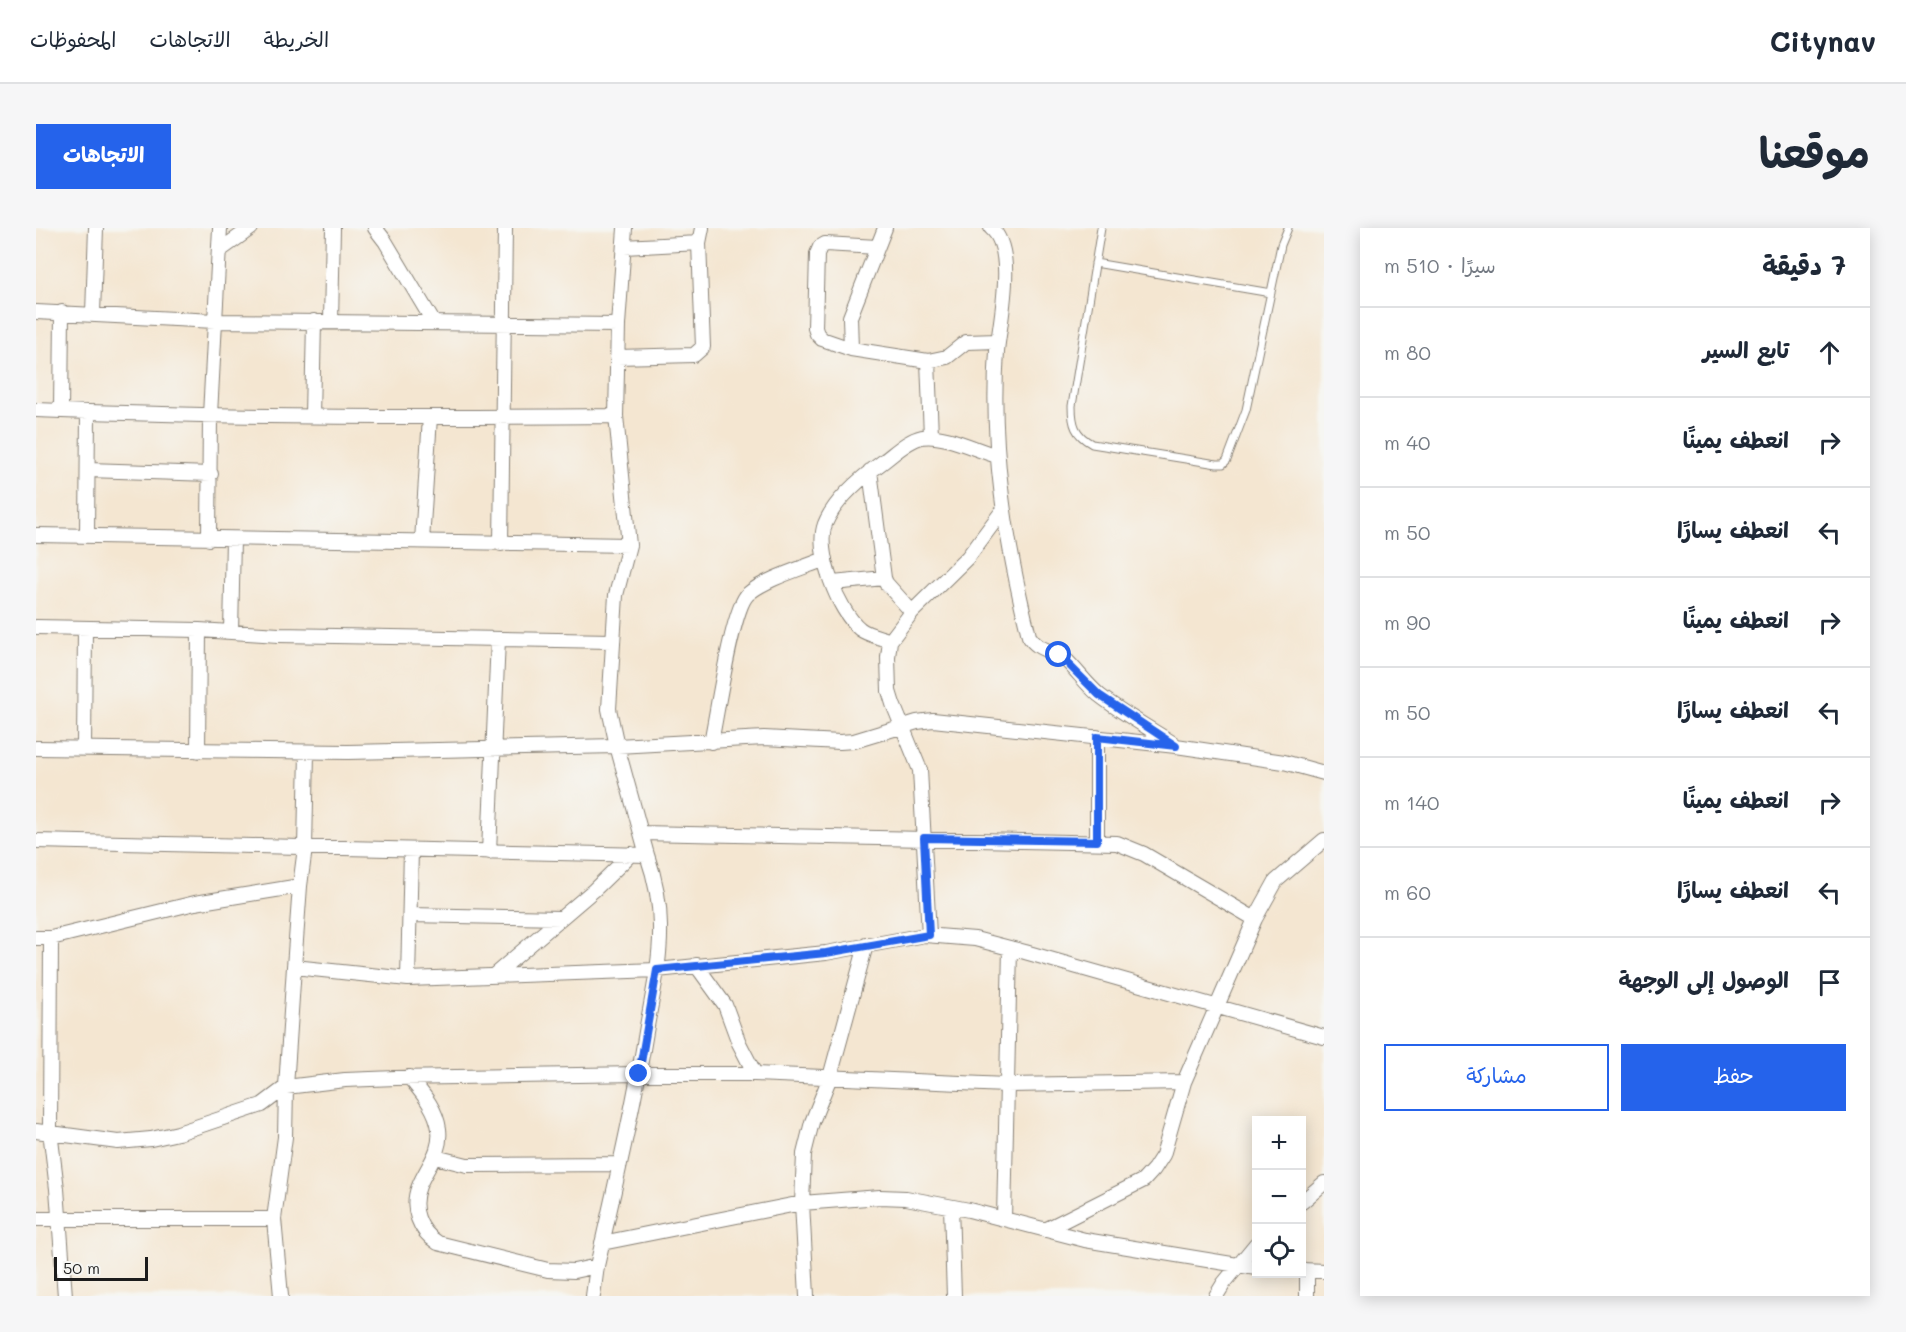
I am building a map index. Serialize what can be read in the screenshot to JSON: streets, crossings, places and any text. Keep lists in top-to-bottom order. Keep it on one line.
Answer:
{"scale_bar":"50 m","page":{"header":"Citynav","nav":["الخريطة","الاتجاهات","المحفوظات"],"title":"موقعنا","buttons":["الاتجاهات",["حفظ","مشاركة"]],"heading":["7 دقيقة","سيرًا · 510 m"],"list":[["تابع السير","80 m"],["انعطف يمينًا","40 m"],["انعطف يسارًا","50 m"],["انعطف يمينًا","90 m"],["انعطف يسارًا","50 m"],["انعطف يمينًا","140 m"],["انعطف يسارًا","60 m"],"الوصول إلى الوجهة"],"map_buttons":["+","−"],"scale":"50 m"}}
